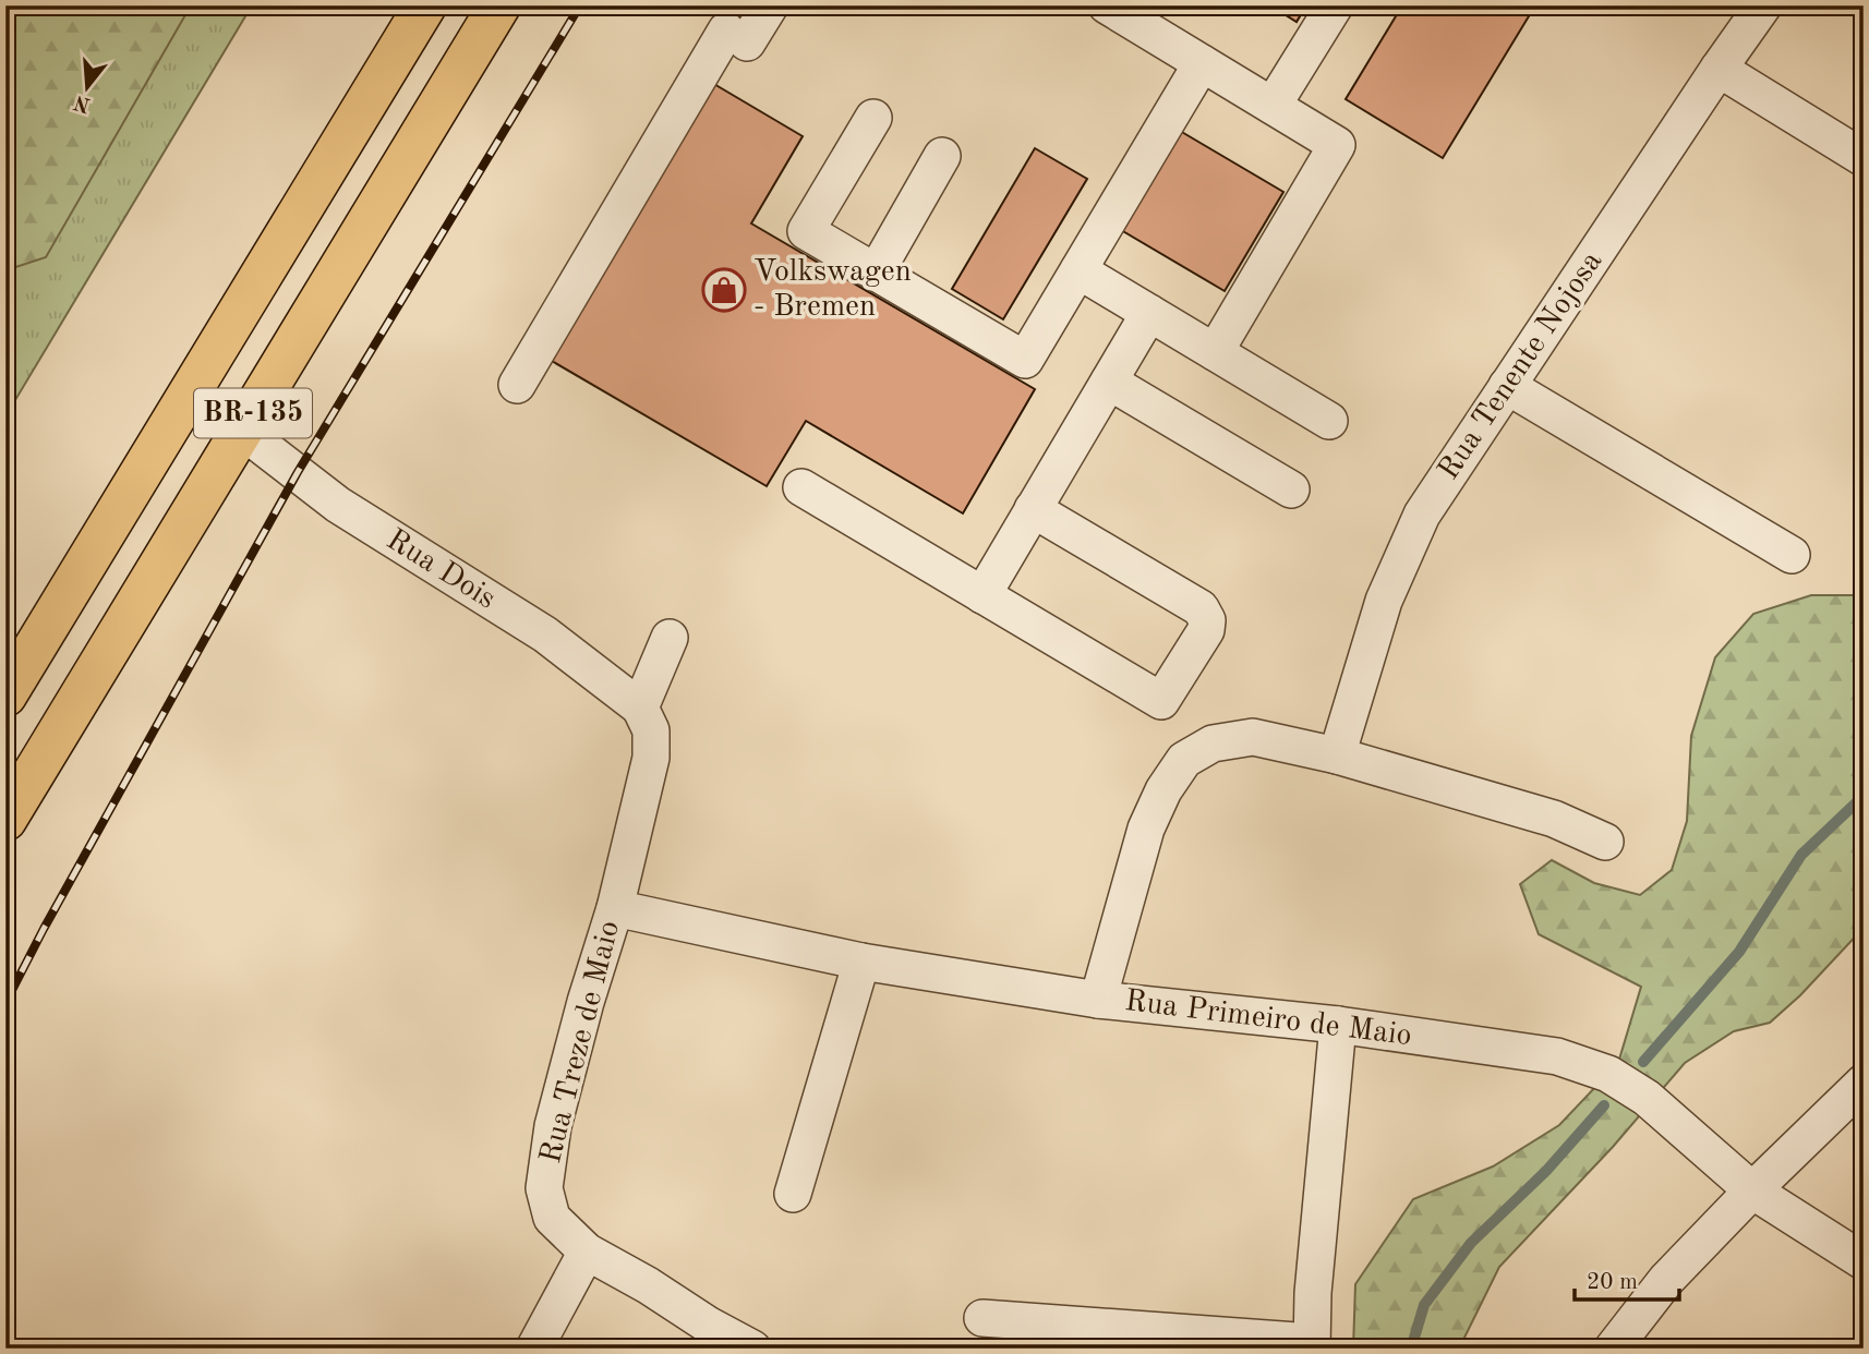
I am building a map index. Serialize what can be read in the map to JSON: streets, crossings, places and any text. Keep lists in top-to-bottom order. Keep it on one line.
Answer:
{"streets":{"highway":["BR-135"],"street":["Rua Tenente Nojosa","Rua Dois","Rua Primeiro de Maio","Rua Treze de Maio"]},"crossings":[["BR-135","Rua Dois"],["Rua Dois","Rua Treze de Maio"],["Rua Primeiro de Maio","Rua Treze de Maio"]],"places":{"shop":["Volkswagen - Bremen"]},"scale_bar":"20 m","north":"bottom"}
